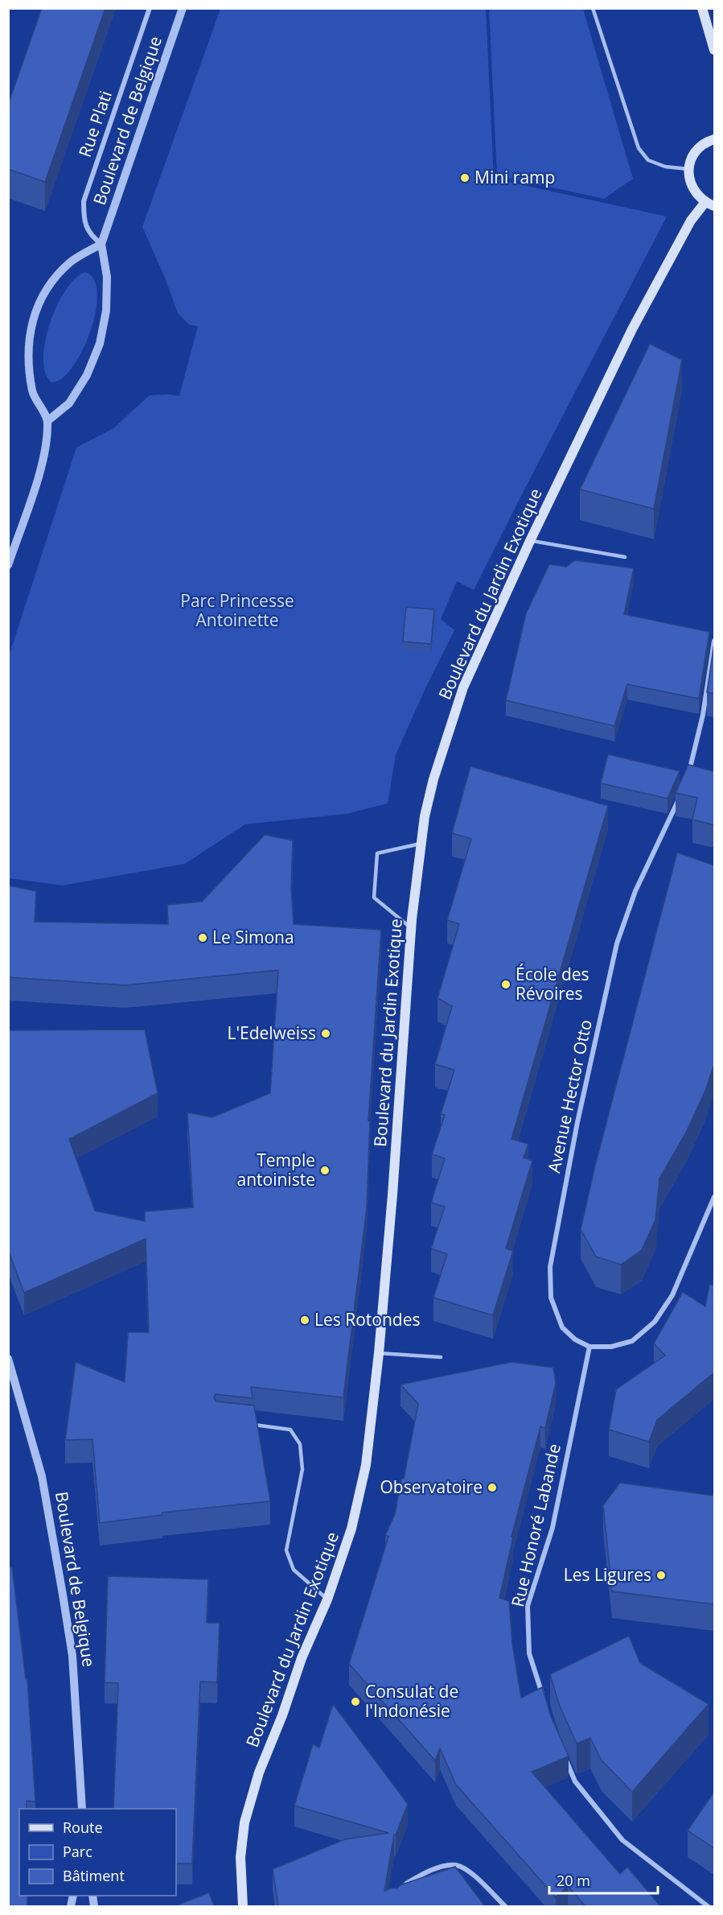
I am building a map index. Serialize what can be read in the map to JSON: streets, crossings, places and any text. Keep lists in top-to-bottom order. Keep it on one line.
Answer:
{"streets":{"main road":["Boulevard du Jardin Exotique"],"street":["Boulevard de Belgique","Rue Plati","Avenue Hector Otto","Rue Honoré Labande"]},"crossings":[["Boulevard de Belgique","Rue Plati"],["Avenue Hector Otto","Rue Honoré Labande"]],"parks":["Parc Princesse Antoinette"],"places":["Mini ramp","Le Simona","École des Révoires","L'Edelweiss","Temple antoiniste","Les Rotondes","Observatoire","Les Ligures","Consulat de l'Indonésie"],"legend":["Route","Parc","Bâtiment"],"scale_bar":"20 m"}
